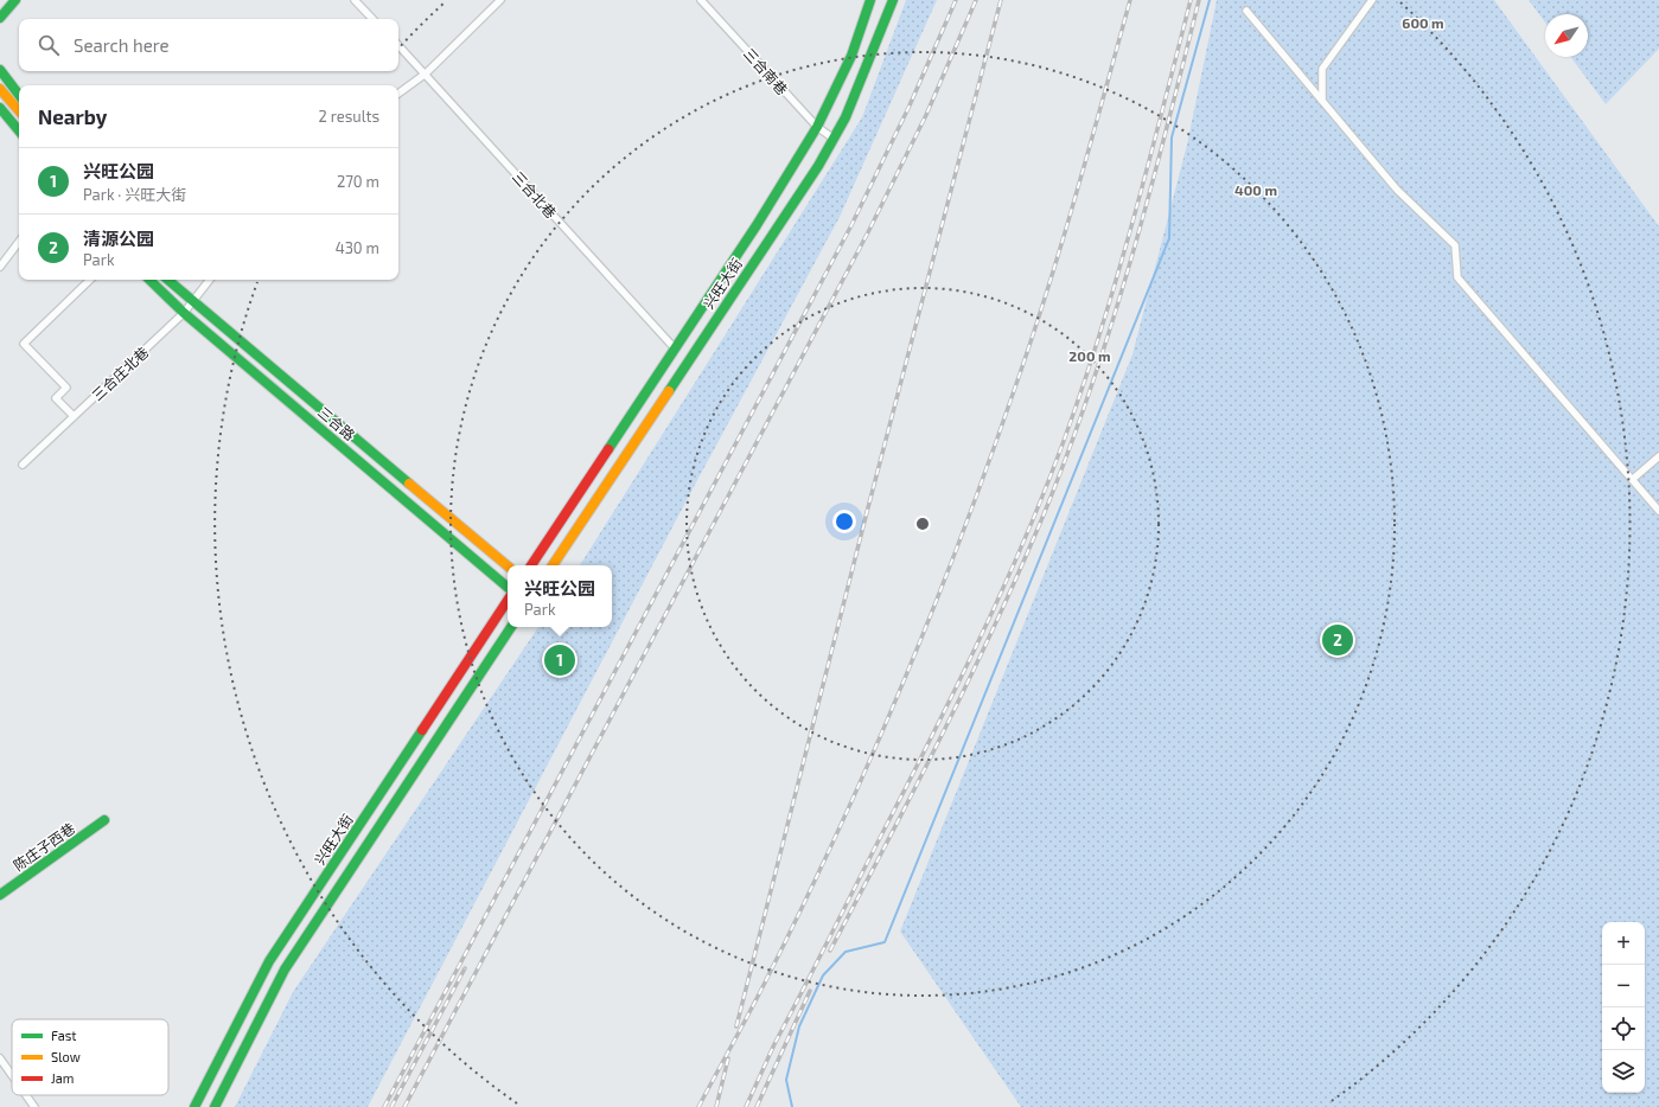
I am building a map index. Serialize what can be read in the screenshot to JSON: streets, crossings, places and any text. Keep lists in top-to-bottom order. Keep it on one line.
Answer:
{"streets":{"main road":["兴旺大街","三合路","陈庄子西巷"],"street":["三合南巷","三合北巷","三合庄北巷"]},"crossings":[["三合南巷","兴旺大街"],["三合北巷","兴旺大街"],["三合庄北巷","三合路"]],"legend":["Fast","Slow","Jam"],"north":"bottom left","page":{"search":"Search here","heading":["Nearby","2 results"],"list":[{"mark":"1","name":"兴旺公园","note":"Park · 兴旺大街","value":"270 m"},{"mark":"2","name":"清源公园","note":"Park","value":"430 m"}],"popup":["兴旺公园","Park"],"pins":["2","1"],"map_buttons":["+","−"]},"rings":["600 m","400 m","200 m"]}
